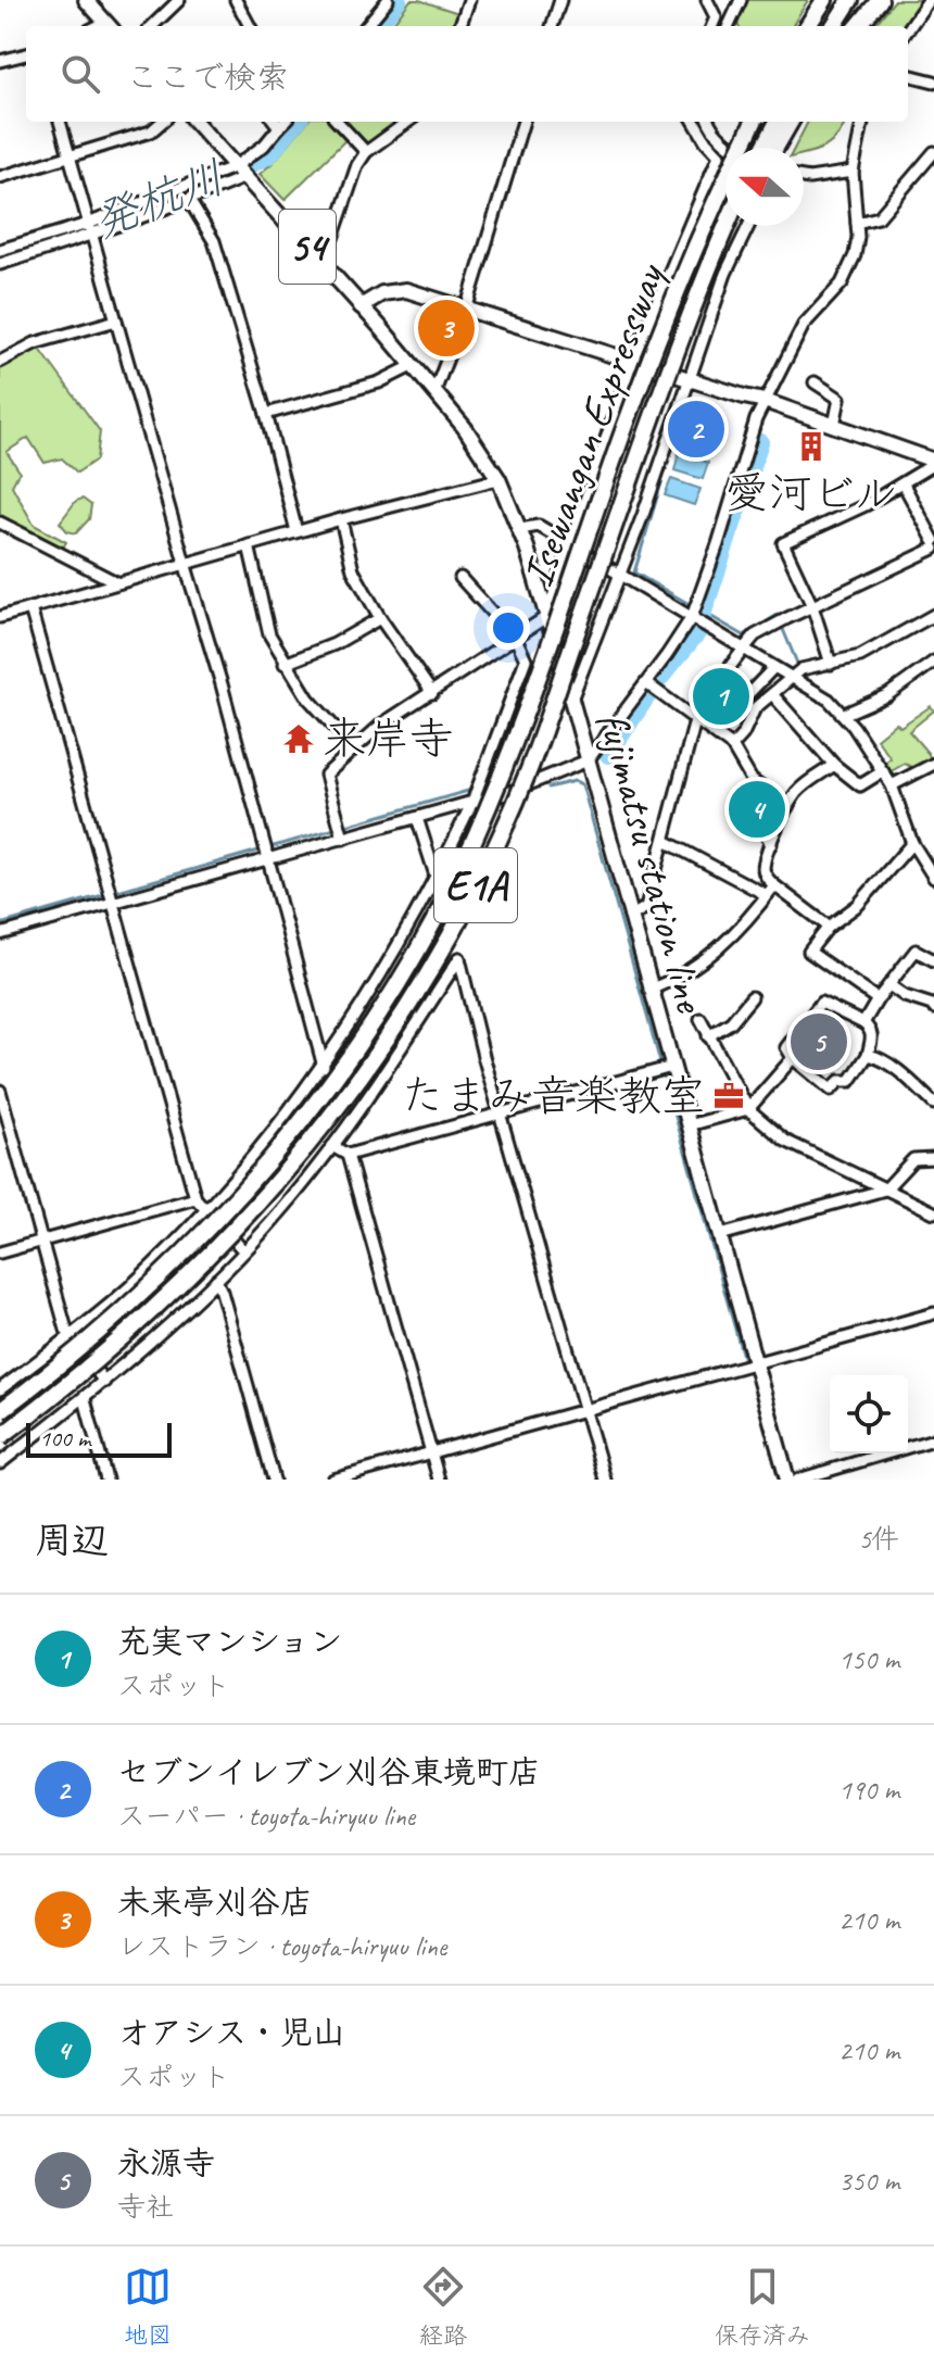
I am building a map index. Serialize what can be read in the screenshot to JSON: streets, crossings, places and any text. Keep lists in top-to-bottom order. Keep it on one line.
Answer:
{"streets":{"highway":["Isewangan Expressway","E1A"],"main road":["54","fujimatsu station line"]},"crossings":[["54","fujimatsu station line"]],"water":["発杭川"],"places":{"building":["愛河ビル"],"temple":["来岸寺"],"office":["たまみ音楽教室"]},"scale_bar":"100 m","north":"left","page":{"search":"ここで検索","pins":["3","2","1","4","5"],"scale":"100 m","heading":["周辺","5件"],"list":[{"mark":"1","name":"充実マンション","note":"スポット","value":"150 m"},{"mark":"2","name":"セブンイレブン刈谷東境町店","note":"スーパー · toyota-hiryuu line","value":"190 m"},{"mark":"3","name":"未来亭刈谷店","note":"レストラン · toyota-hiryuu line","value":"210 m"},{"mark":"4","name":"オアシス・児山","note":"スポット","value":"210 m"},{"mark":"5","name":"永源寺","note":"寺社","value":"350 m"}],"nav":["地図","経路","保存済み"]}}
